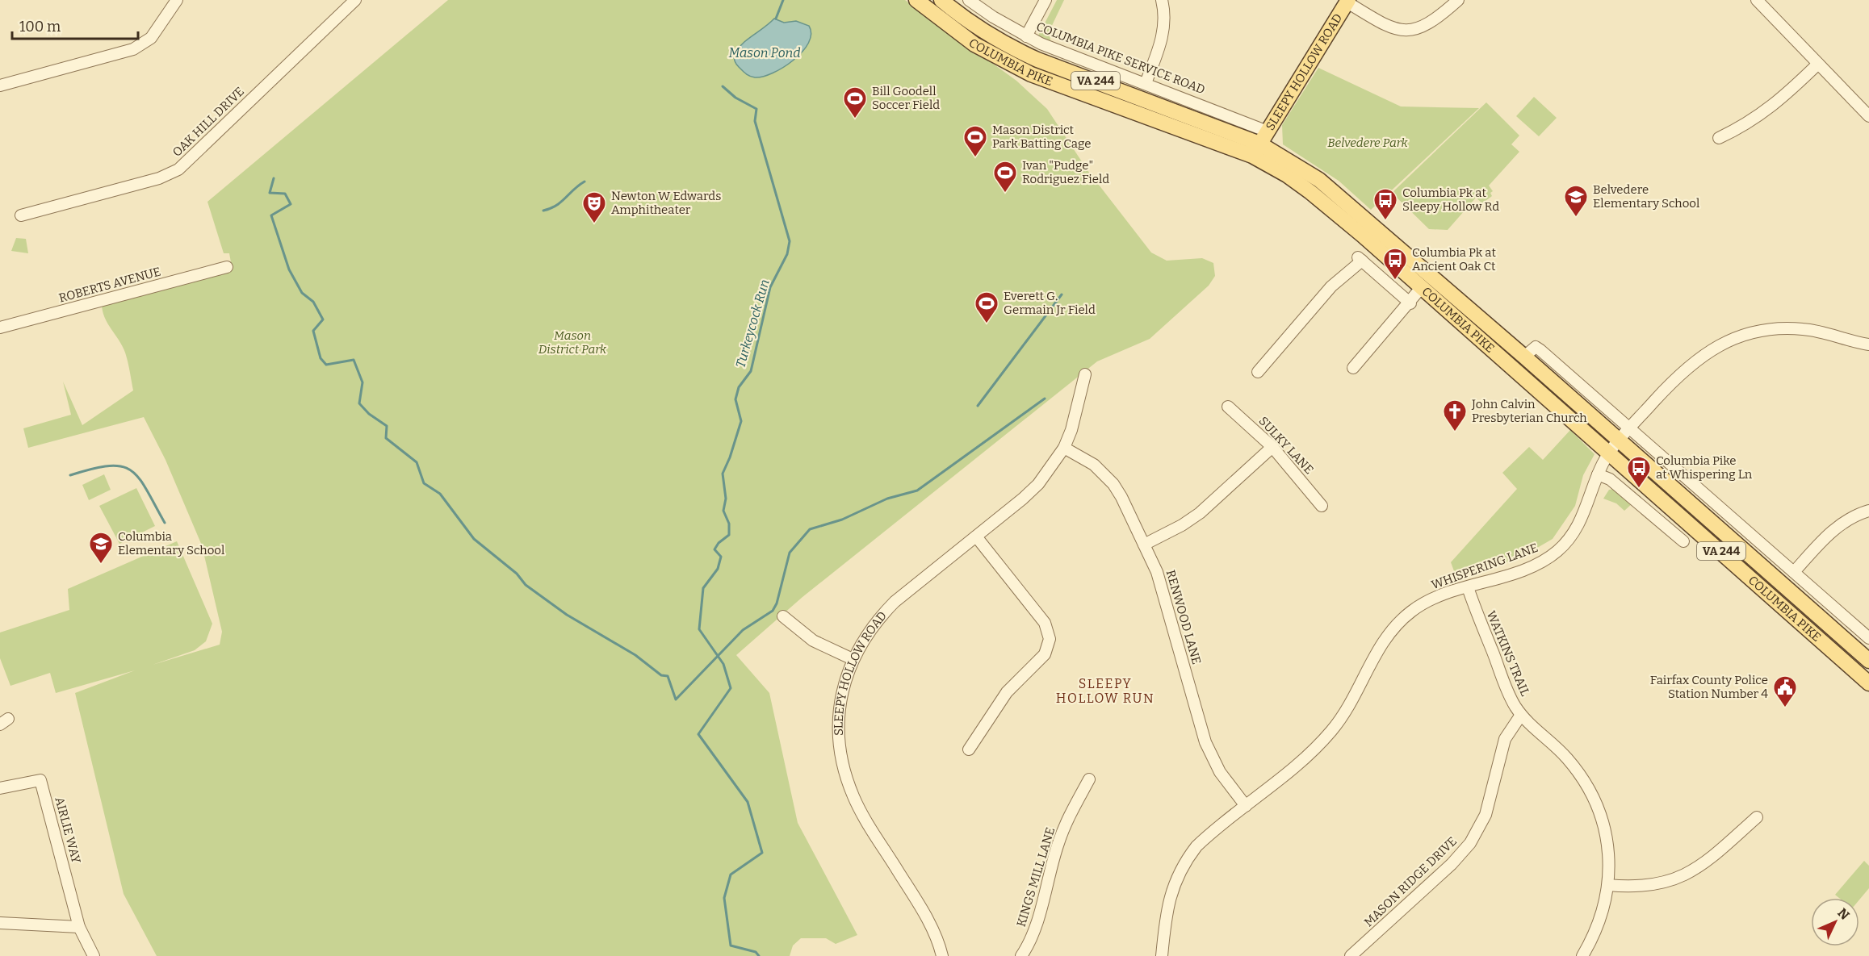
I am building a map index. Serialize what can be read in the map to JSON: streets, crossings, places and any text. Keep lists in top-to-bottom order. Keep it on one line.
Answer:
{"streets":{"main road":["COLUMBIA PIKE","SLEEPY HOLLOW ROAD","VA 244"],"street":["COLUMBIA PIKE SERVICE ROAD","OAK HILL DRIVE","ROBERTS AVENUE","SULKY LANE","WHISPERING LANE","RENWOOD LANE","WATKINS TRAIL","AIRLIE WAY","KINGS MILL LANE","MASON RIDGE DRIVE"]},"crossings":[["COLUMBIA PIKE SERVICE ROAD","SLEEPY HOLLOW ROAD"],["COLUMBIA PIKE","SLEEPY HOLLOW ROAD"],["COLUMBIA PIKE","WHISPERING LANE"],["SLEEPY HOLLOW ROAD","RENWOOD LANE"],["WHISPERING LANE","RENWOOD LANE"],["WHISPERING LANE","WATKINS TRAIL"],["WATKINS TRAIL","MASON RIDGE DRIVE"]],"districts":["SLEEPY HOLLOW RUN"],"water":["Mason Pond","Turkeycock Run"],"parks":["Belvedere Park","Mason District Park"],"places":{"sports":["Bill Goodell Soccer Field","Mason District Park Batting Cage","Ivan \"Pudge\" Rodriguez Field","Everett G. Germain Jr Field"],"school or university":["Belvedere Elementary School","Columbia Elementary School"],"bus stop":["Columbia Pk at Sleepy Hollow Rd","Columbia Pk at Ancient Oak Ct","Columbia Pike at Whispering Ln"],"theatre":["Newton W Edwards Amphitheater"],"church":["John Calvin Presbyterian Church"],"public building":["Fairfax County Police Station Number 4"]},"scale_bar":"100 m","north":"top right"}
